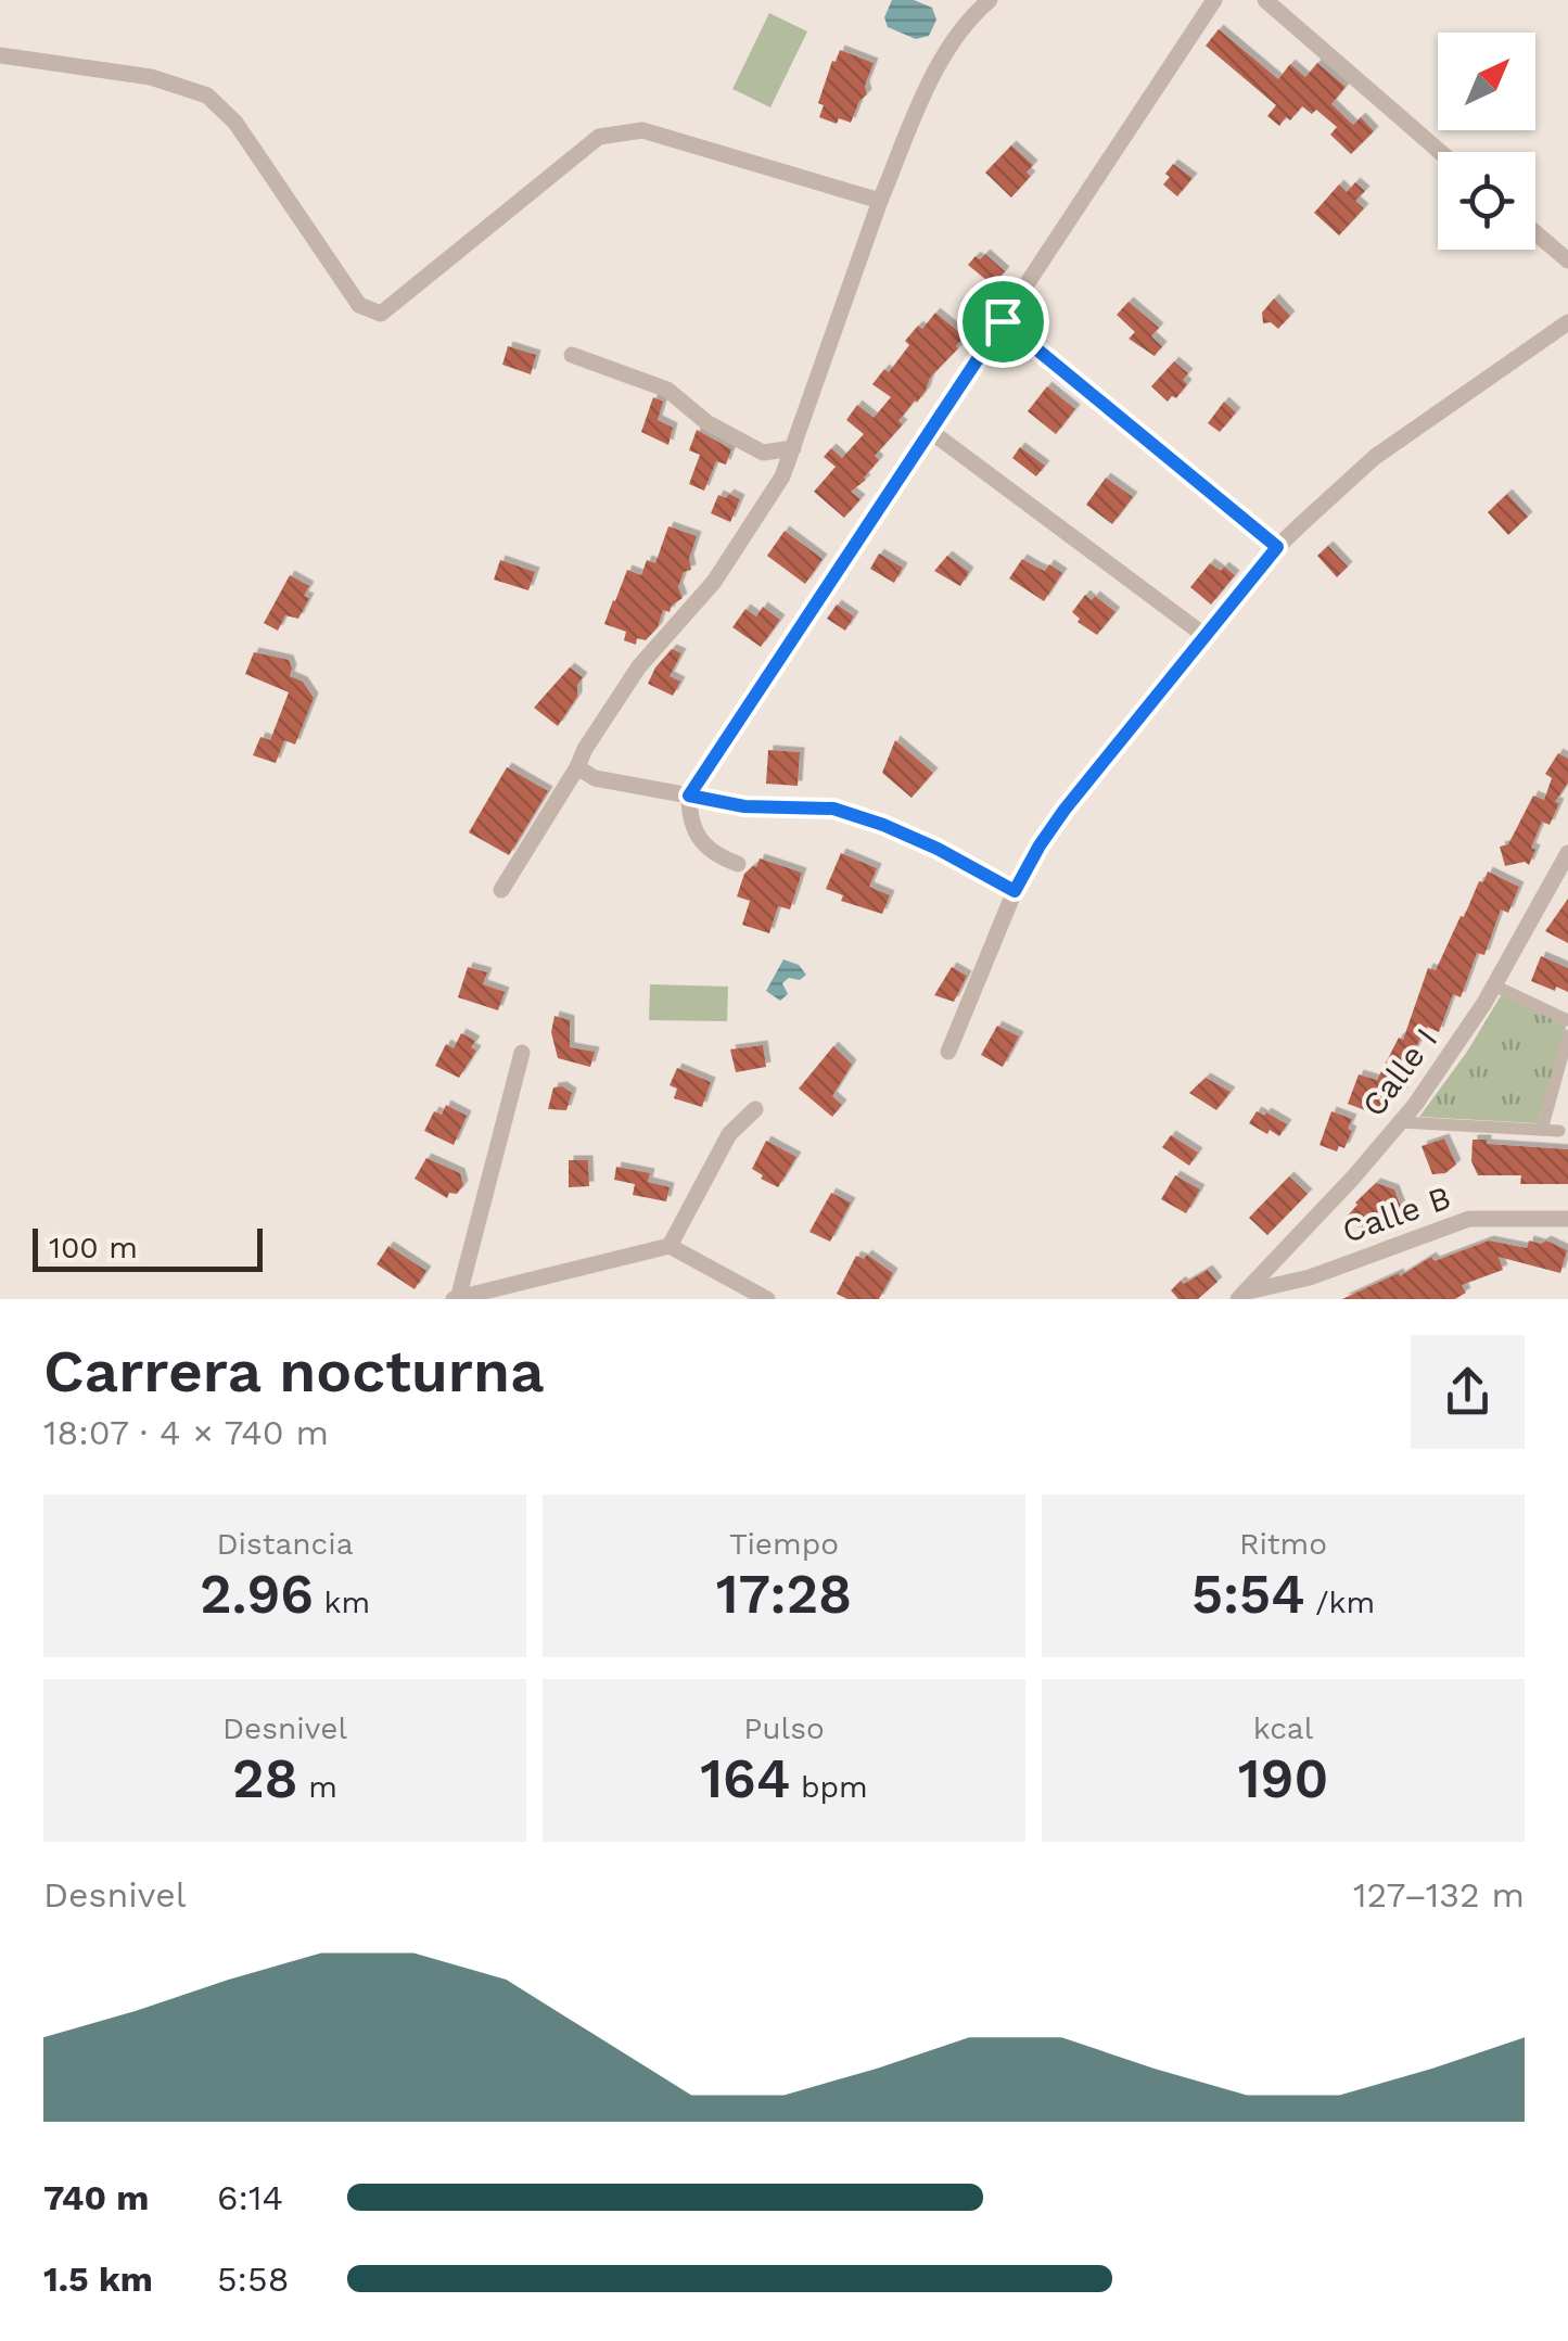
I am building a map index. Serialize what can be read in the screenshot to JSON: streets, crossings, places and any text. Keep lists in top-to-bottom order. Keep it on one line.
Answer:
{"streets":{"street":["Calle I","Calle B"]},"crossings":[["Calle I","Calle B"]],"scale_bar":"100 m","north":"top right","page":{"scale":"100 m","heading":["Carrera nocturna","18:07 · 4 × 740 m"],"stats":[["Distancia","2.96 km"],["Tiempo","17:28"],["Ritmo","5:54 /km"],["Desnivel","28 m"],["Pulso","164 bpm"],["kcal","190"]],"chart":["Desnivel","127–132 m"],"list":[{"name":"740 m","note":"6:14"},{"name":"1.5 km","note":"5:58"}]}}
